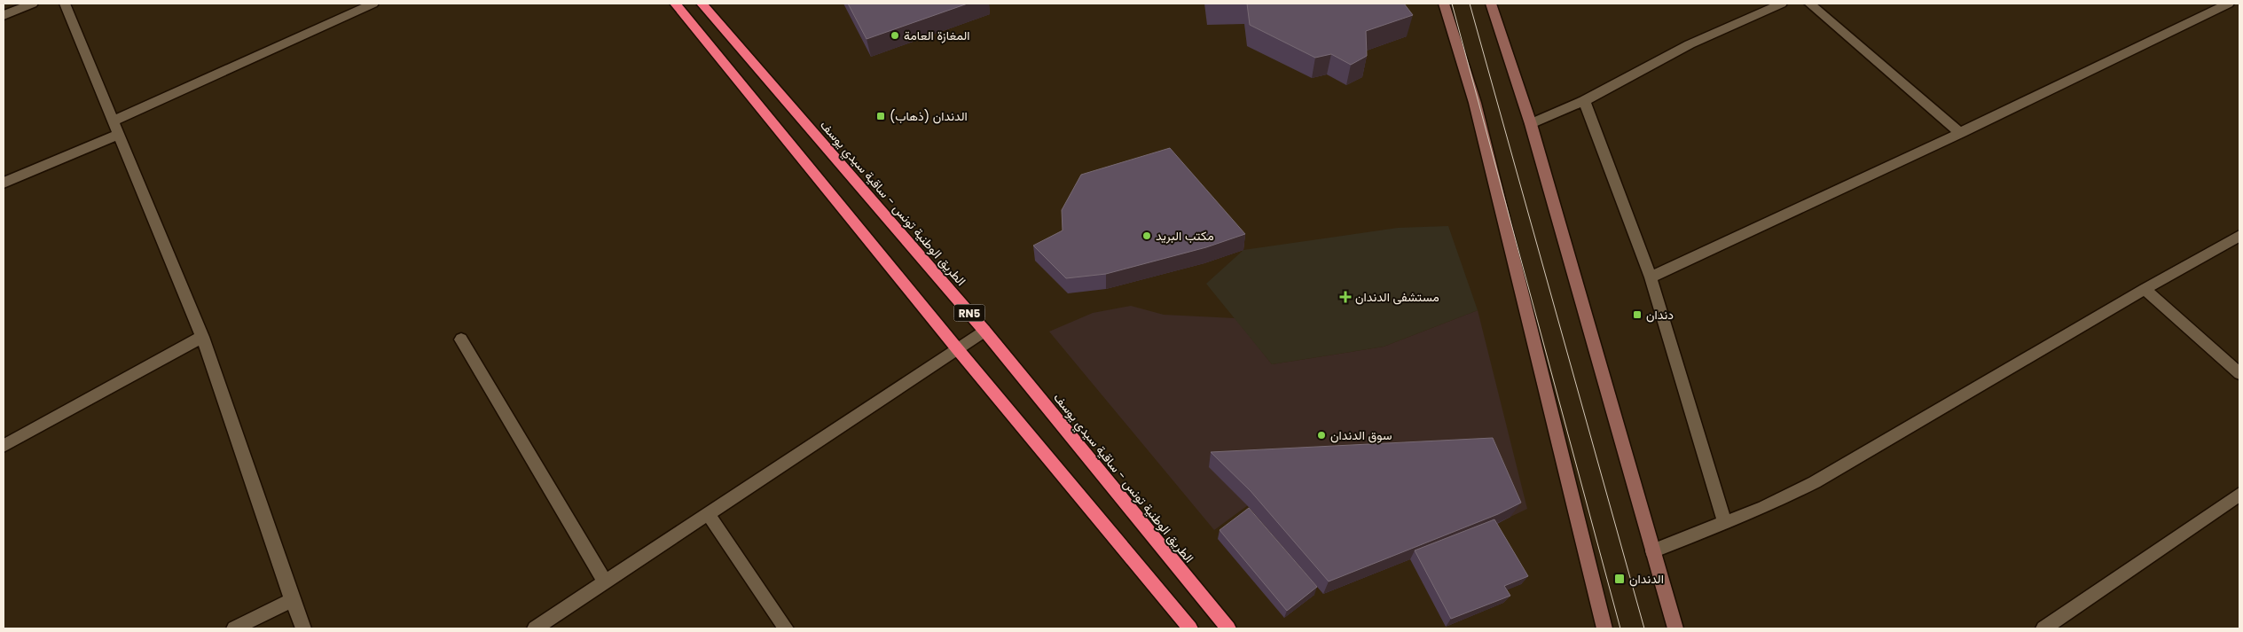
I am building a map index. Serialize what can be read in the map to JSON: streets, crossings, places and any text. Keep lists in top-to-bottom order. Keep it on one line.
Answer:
{"streets":{"highway":["الطريق الوطنية تونس - ساقية سيدي يوسف","RN5"]},"places":{"other":["المغازة العامة","مكتب البريد","سوق الدندان"],"transit":["الدندان (ذهاب)","دندان","الدندان"],"health":["مستشفى الدندان"]}}
